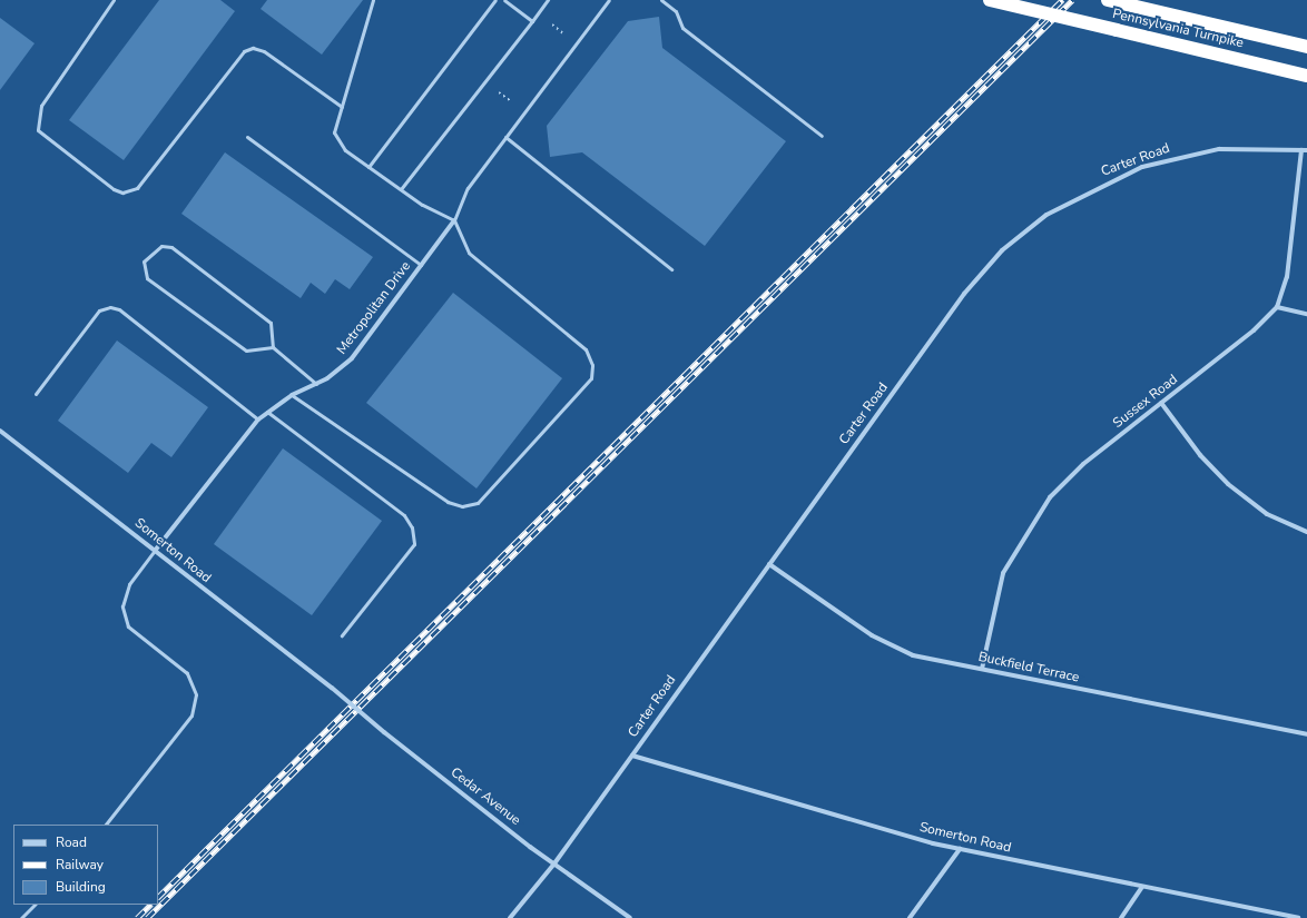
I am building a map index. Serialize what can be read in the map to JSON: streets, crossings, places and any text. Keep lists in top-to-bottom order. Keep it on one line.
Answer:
{"streets":{"highway":["Pennsylvania Turnpike"],"street":["Carter Road","Metropolitan Drive","Sussex Road","Somerton Road","Buckfield Terrace","Cedar Avenue"]},"crossings":[["Carter Road","Sussex Road"],["Carter Road","Somerton Road"],["Carter Road","Buckfield Terrace"],["Carter Road","Cedar Avenue"],["Metropolitan Drive","Somerton Road"],["Sussex Road","Buckfield Terrace"],["Somerton Road","Cedar Avenue"]],"legend":["Road","Railway","Building"]}
